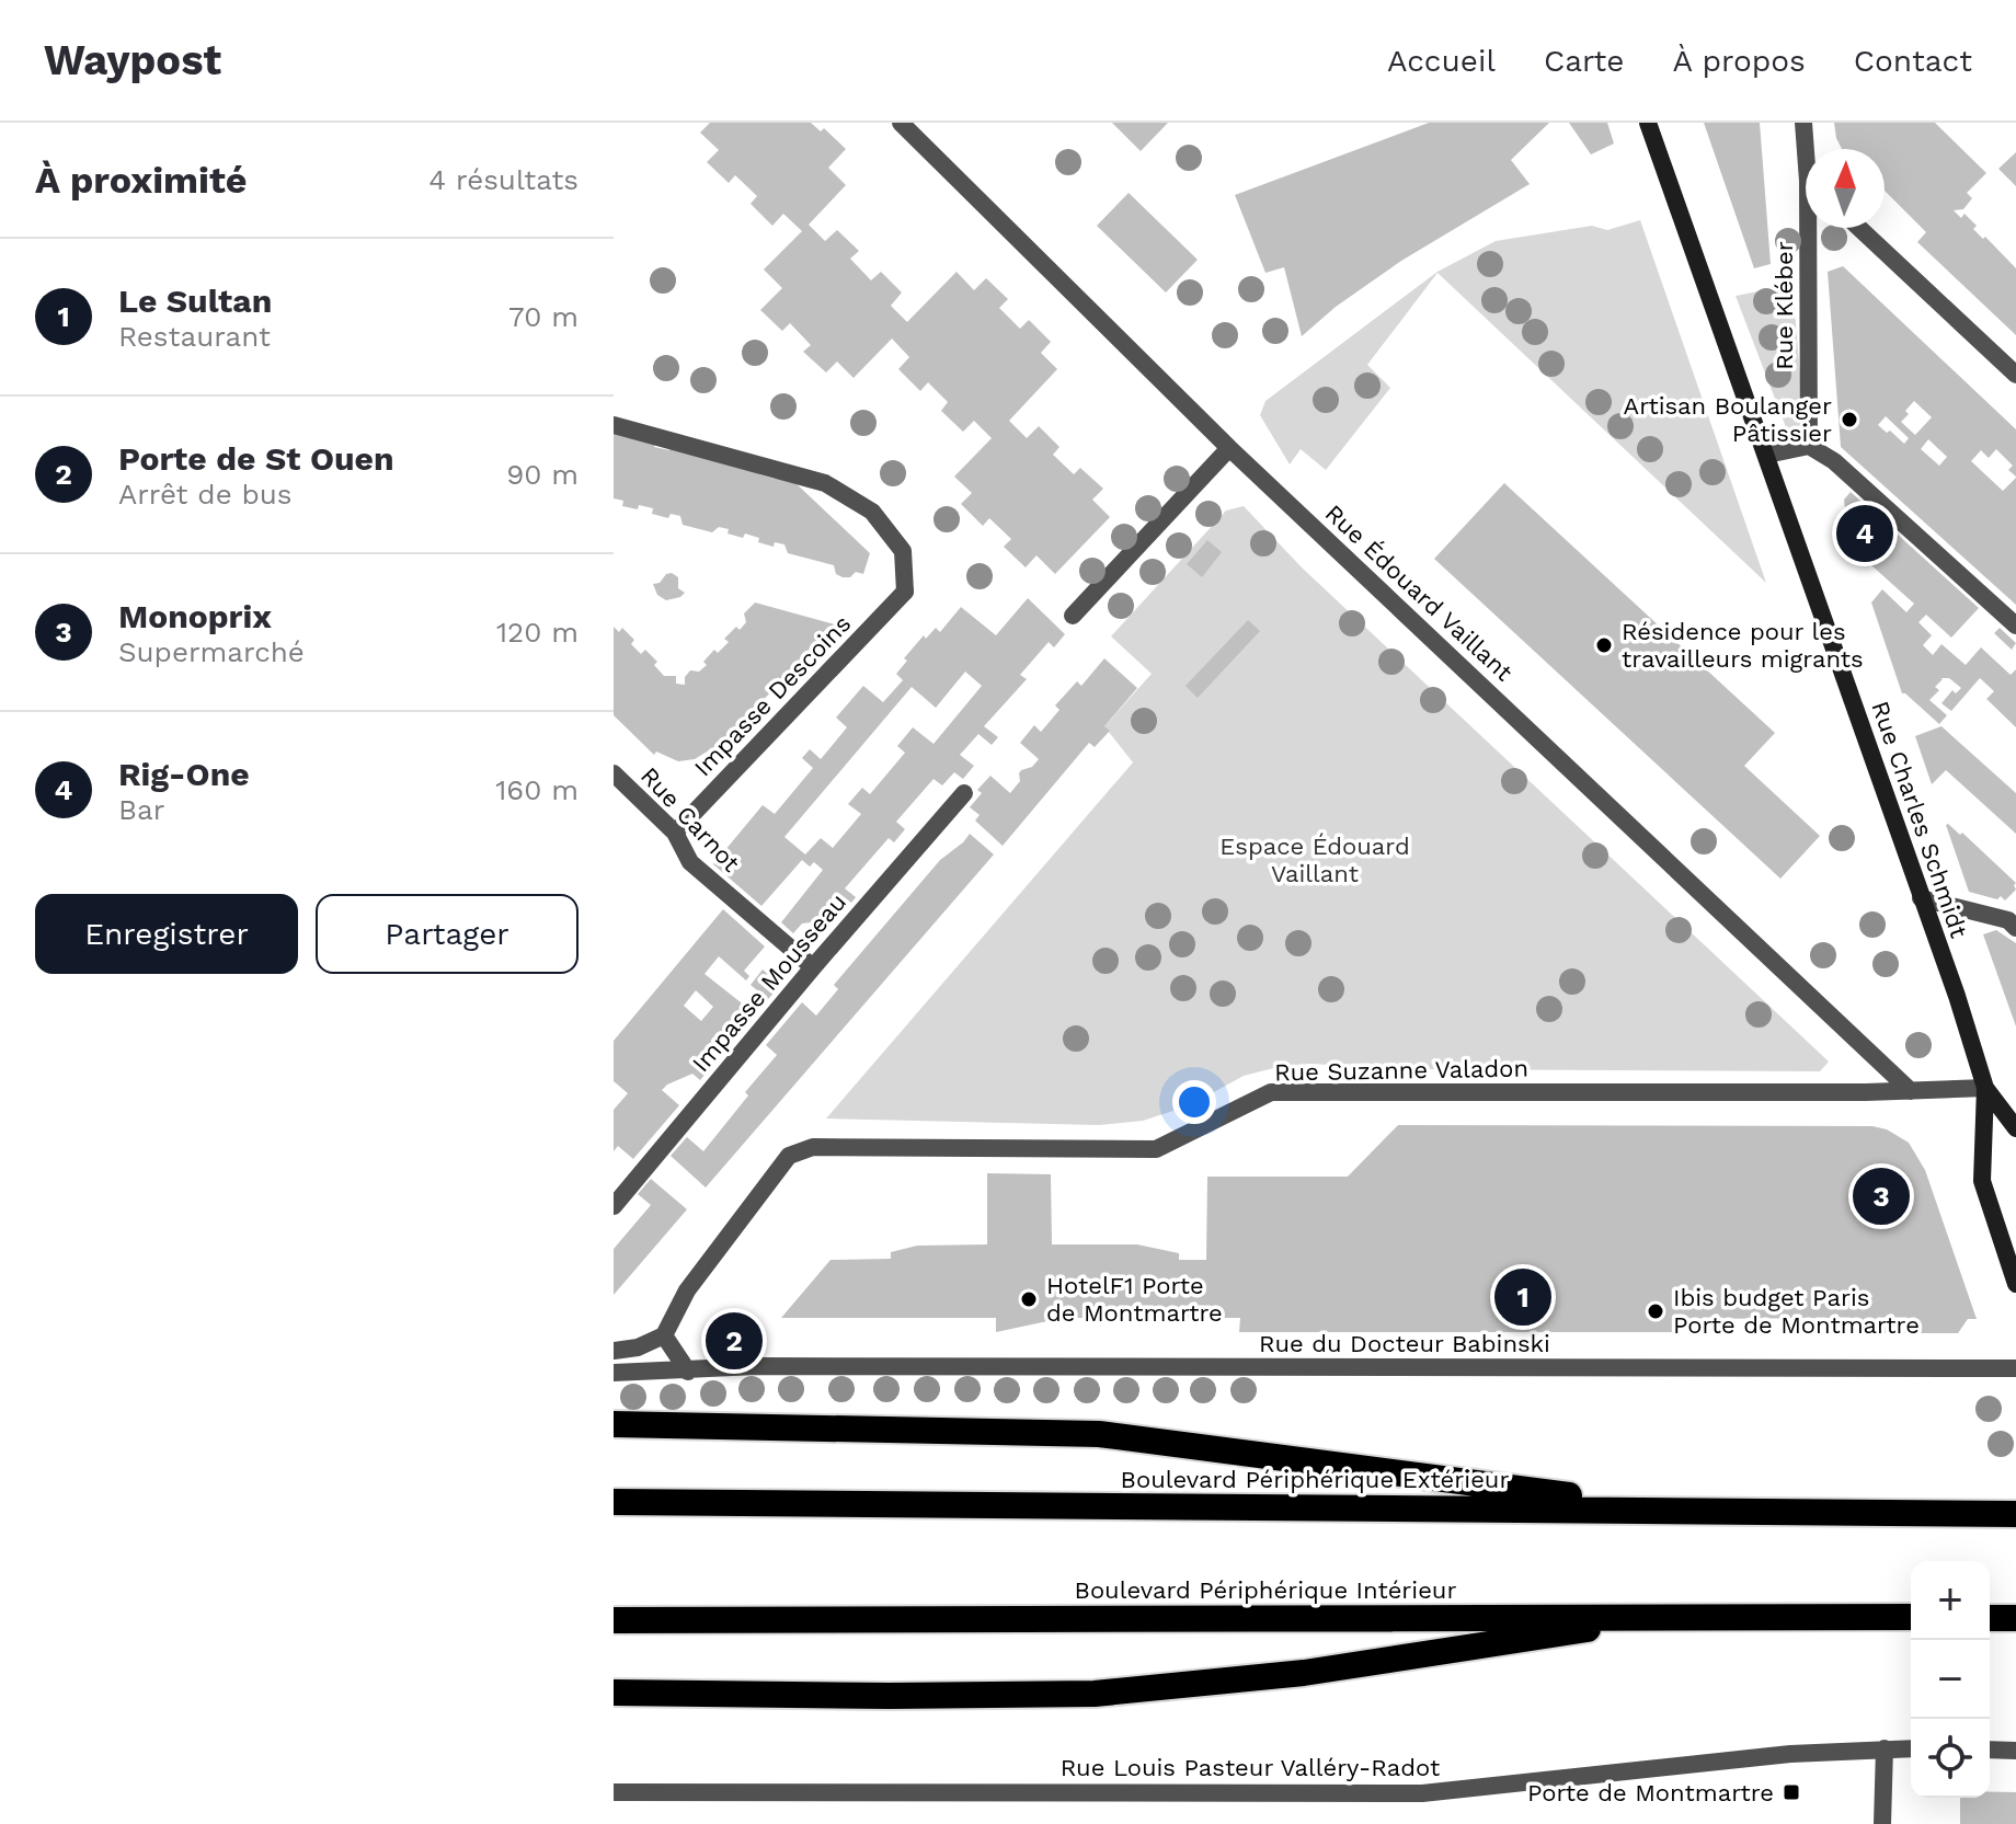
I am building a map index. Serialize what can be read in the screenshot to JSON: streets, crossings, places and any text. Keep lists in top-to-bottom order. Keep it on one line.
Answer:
{"streets":{"highway":["Boulevard Périphérique Extérieur","Boulevard Périphérique Intérieur"],"street":["Rue Kléber","Rue Édouard Vaillant","Impasse Descoins","Rue Carnot","Rue Charles Schmidt","Impasse Mousseau","Rue Suzanne Valadon","Rue du Docteur Babinski","Rue Louis Pasteur Valléry-Radot"]},"crossings":[["Rue Édouard Vaillant","Rue Suzanne Valadon"],["Impasse Descoins","Rue Carnot"],["Rue Carnot","Impasse Mousseau"],["Rue Charles Schmidt","Rue Suzanne Valadon"]],"parks":["Espace Édouard Vaillant"],"places":{"other":["Artisan Boulanger Pâtissier","Résidence pour les travailleurs migrants","HotelF1 Porte de Montmartre","Ibis budget Paris Porte de Montmartre"],"transit":["Porte de Montmartre"]},"north":"top","page":{"header":"Waypost","nav":["Accueil","Carte","À propos","Contact"],"heading":["À proximité","4 résultats"],"list":[{"mark":"1","name":"Le Sultan","note":"Restaurant","value":"70 m"},{"mark":"2","name":"Porte de St Ouen","note":"Arrêt de bus","value":"90 m"},{"mark":"3","name":"Monoprix","note":"Supermarché","value":"120 m"},{"mark":"4","name":"Rig-One","note":"Bar","value":"160 m"}],"pins":["4","3","1","2"],"buttons":["Enregistrer","Partager"],"map_buttons":["+","−"]}}
